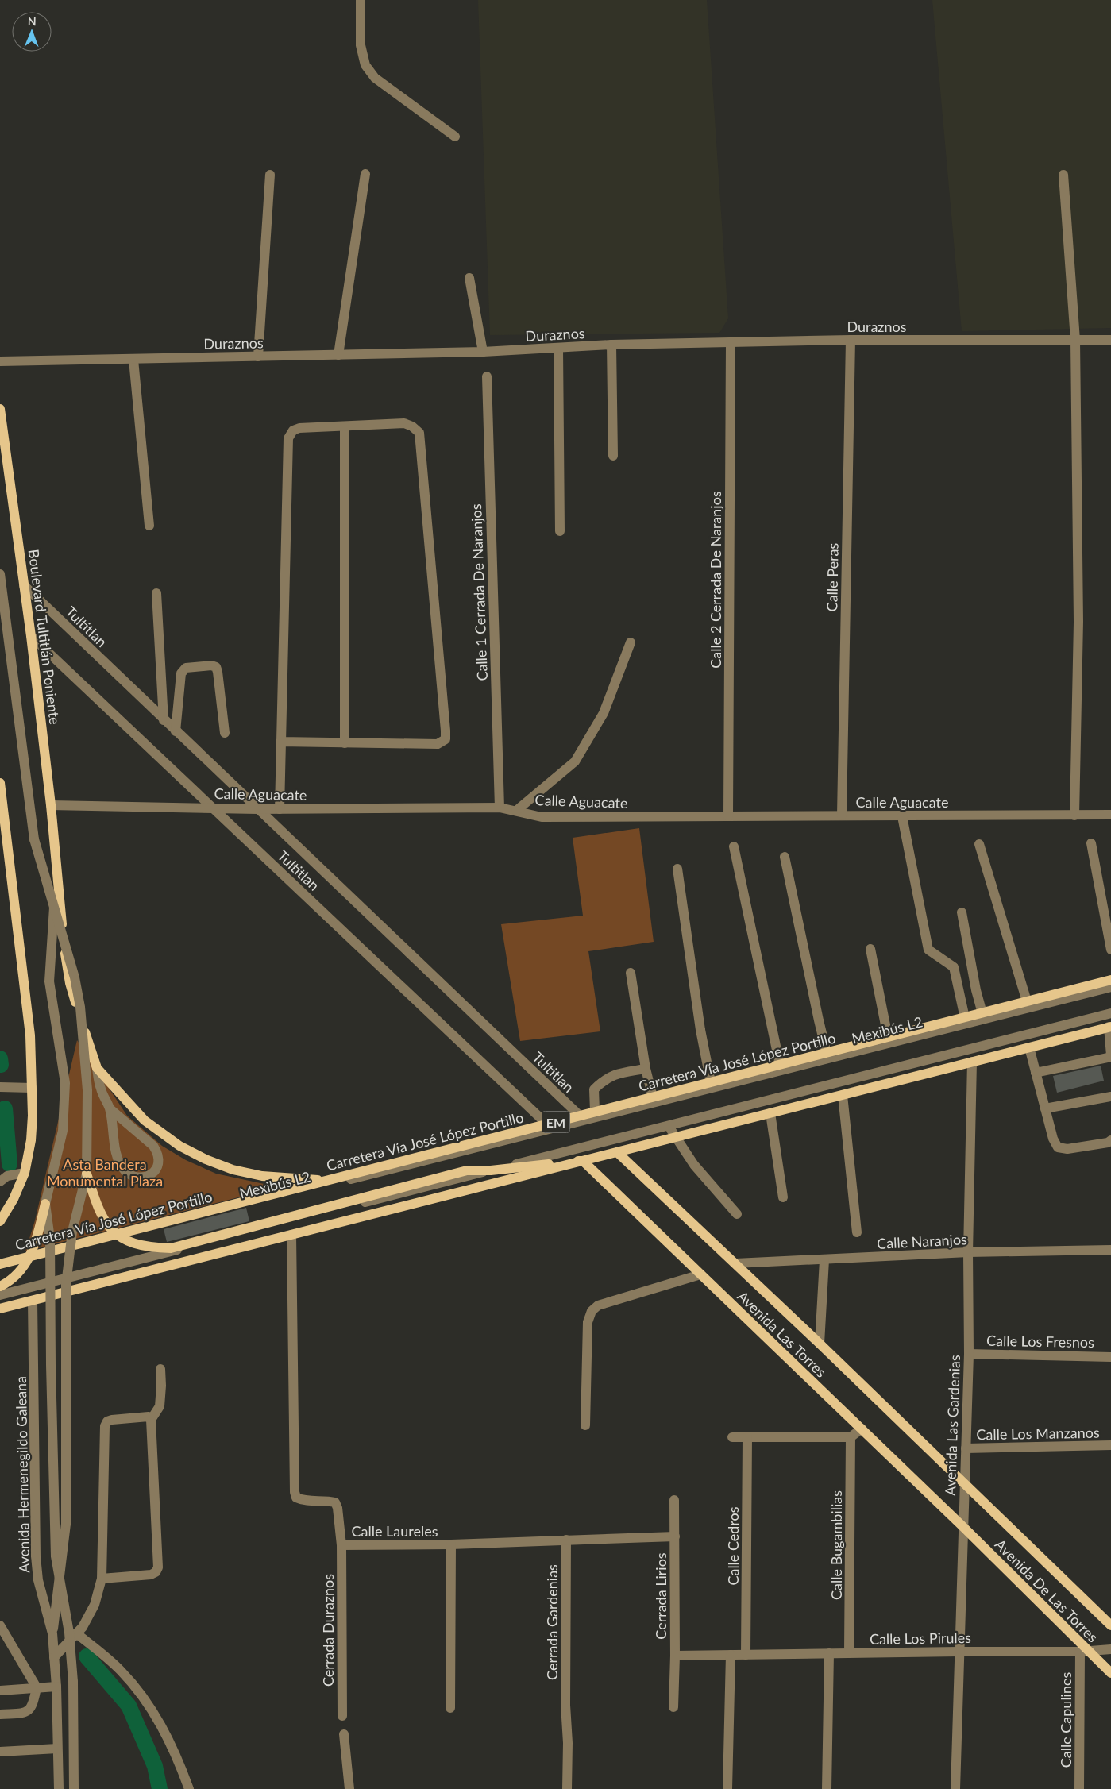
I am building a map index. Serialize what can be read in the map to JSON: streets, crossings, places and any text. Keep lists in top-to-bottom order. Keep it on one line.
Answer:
{"streets":{"main road":["Boulevard Tultitlán Poniente","Carretera Vía José López Portillo","EM","Avenida Las Torres","Avenida De Las Torres"],"street":["Duraznos","Calle Peras","Calle 2 Cerrada De Naranjos","Calle 1 Cerrada De Naranjos","Tultitlan","Calle Aguacate","Mexibús L2","Calle Naranjos","Calle Los Fresnos","Avenida Las Gardenias","Calle Los Manzanos","Avenida Hermenegildo Galeana","Calle Laureles","Calle Bugambilias","Calle Cedros","Cerrada Lirios","Cerrada Gardenias","Cerrada Duraznos","Calle Los Pirules","Calle Capulines"]},"crossings":[["Duraznos","Calle Peras"],["Duraznos","Calle 2 Cerrada De Naranjos"],["Calle Peras","Calle Aguacate"],["Calle 2 Cerrada De Naranjos","Calle Aguacate"],["Calle 1 Cerrada De Naranjos","Calle Aguacate"],["Tultitlan","Boulevard Tultitlán Poniente"],["Tultitlan","Calle Aguacate"],["Tultitlan","Carretera Vía José López Portillo"],["Boulevard Tultitlán Poniente","Calle Aguacate"],["Calle Naranjos","Avenida Las Torres"],["Calle Naranjos","Avenida Las Gardenias"],["Avenida Las Torres","Avenida Las Gardenias"],["Avenida Las Torres","Avenida De Las Torres"],["Calle Los Fresnos","Avenida Las Gardenias"],["Avenida Las Gardenias","Calle Los Manzanos"],["Avenida Las Gardenias","Avenida De Las Torres"],["Avenida Las Gardenias","Calle Los Pirules"],["Calle Laureles","Cerrada Lirios"],["Calle Laureles","Cerrada Gardenias"],["Calle Laureles","Cerrada Duraznos"],["Calle Bugambilias","Calle Los Pirules"],["Calle Cedros","Calle Los Pirules"],["Avenida De Las Torres","Calle Los Pirules"],["Avenida De Las Torres","Calle Capulines"],["Cerrada Lirios","Calle Los Pirules"],["Calle Los Pirules","Calle Capulines"]],"parks":["Asta Bandera Monumental Plaza"],"north":"top"}
